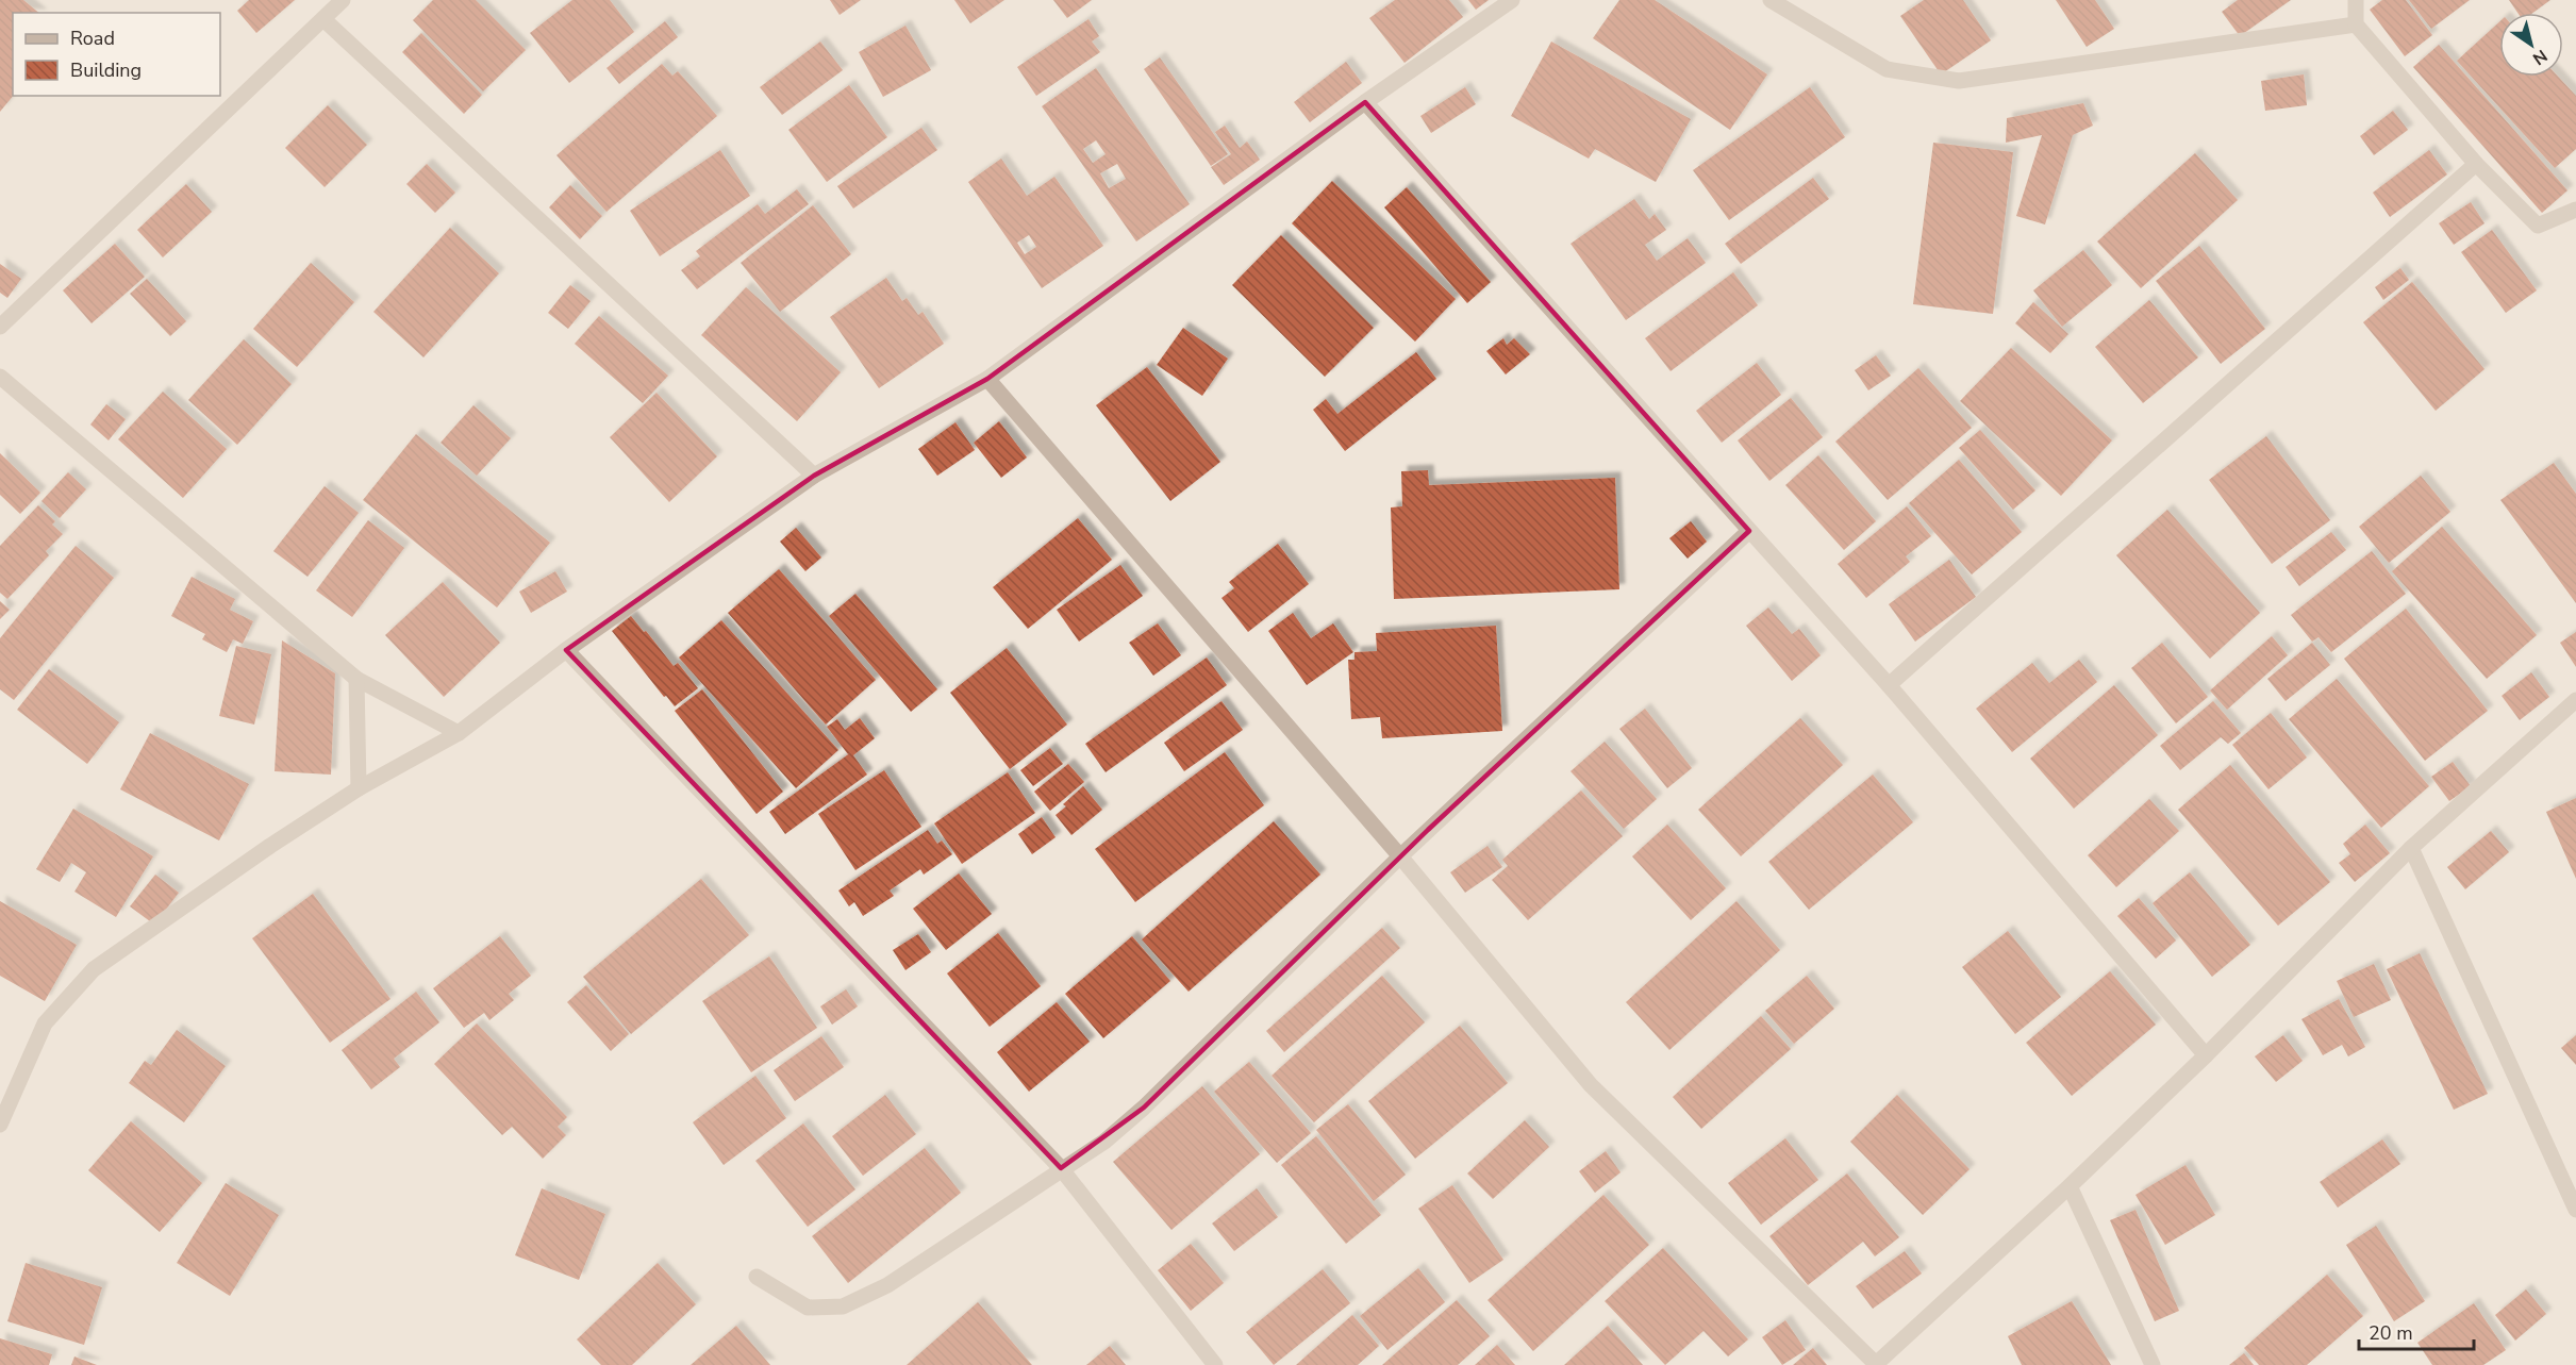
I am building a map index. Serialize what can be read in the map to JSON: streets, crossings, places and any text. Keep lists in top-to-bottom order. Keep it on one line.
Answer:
{"legend":["Road","Building"],"scale_bar":"20 m","north":"bottom right"}
